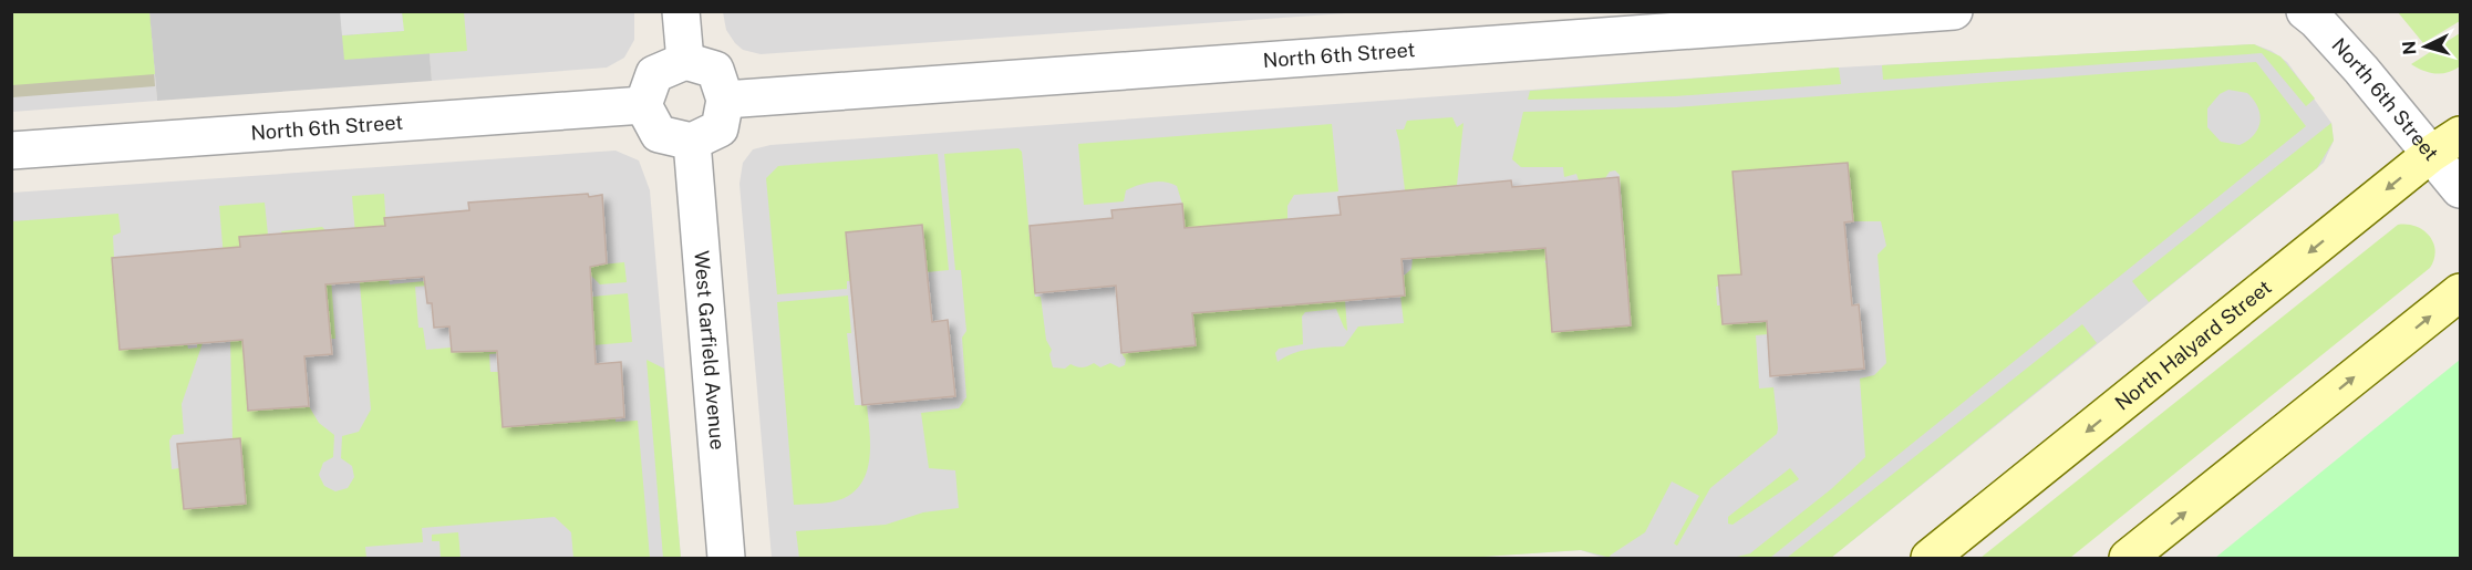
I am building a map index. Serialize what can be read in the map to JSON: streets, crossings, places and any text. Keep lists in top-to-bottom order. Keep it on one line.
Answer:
{"streets":{"main road":["North Halyard Street"],"street":["North 6th Street","West Garfield Avenue"]},"crossings":[["North 6th Street","North Halyard Street"],["North 6th Street","West Garfield Avenue"]],"north":"left"}
